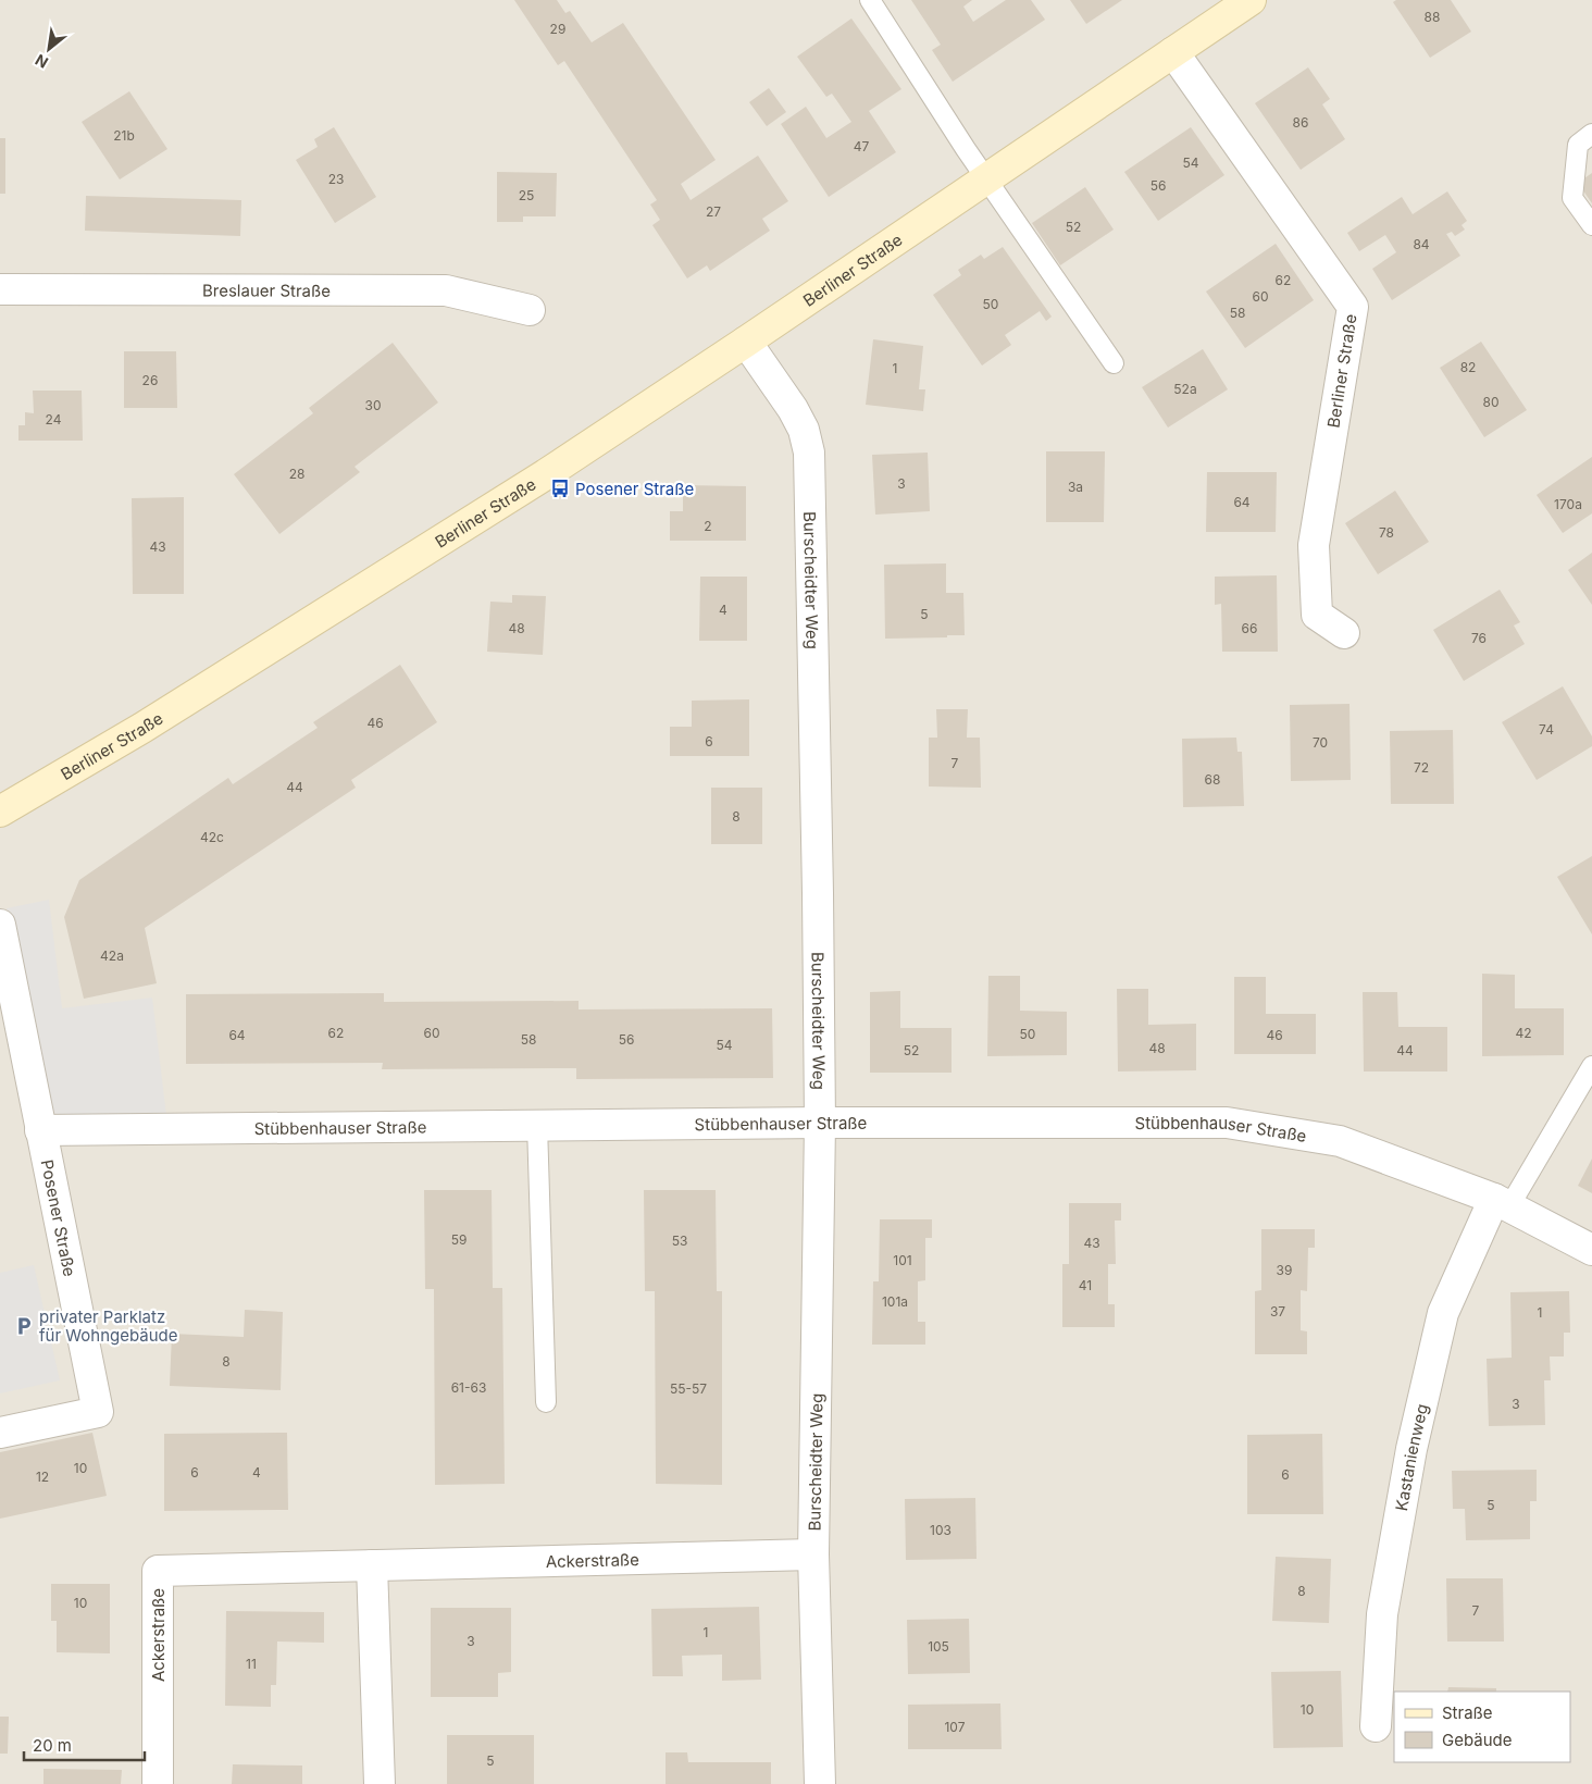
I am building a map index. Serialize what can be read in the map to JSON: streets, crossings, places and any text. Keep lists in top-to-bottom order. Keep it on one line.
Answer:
{"streets":{"main road":["Berliner Straße"],"street":["Breslauer Straße","Burscheidter Weg","Stübbenhauser Straße","Posener Straße","Kastanienweg","Ackerstraße"]},"crossings":[["Berliner Straße","Burscheidter Weg"],["Burscheidter Weg","Stübbenhauser Straße"],["Burscheidter Weg","Ackerstraße"],["Stübbenhauser Straße","Posener Straße"],["Stübbenhauser Straße","Kastanienweg"]],"places":{"bus stop":["Posener Straße"],"parking":["privater Parklatz für Wohngebäude"]},"house_numbers":["88","29","86","21b","47","54","23","56","25","27","52","84","62","60","50","58","82","1","26","52a","80","30","24","28","3","3a","64","170a","2","78","43","4","5","48","66","76","46","74","6","70","7","72","68","44","8","42c","42a","62","60","42","50","64","46","58","56","54","48","52","44","59","53","43","101","39","41","101a","37","1","8","61-63","55-57","3","10","6","4","6","12","5","103","8","10","7","1","3","105","11","10","107","5"],"legend":["Straße","Gebäude"],"scale_bar":"20 m","north":"bottom left"}
